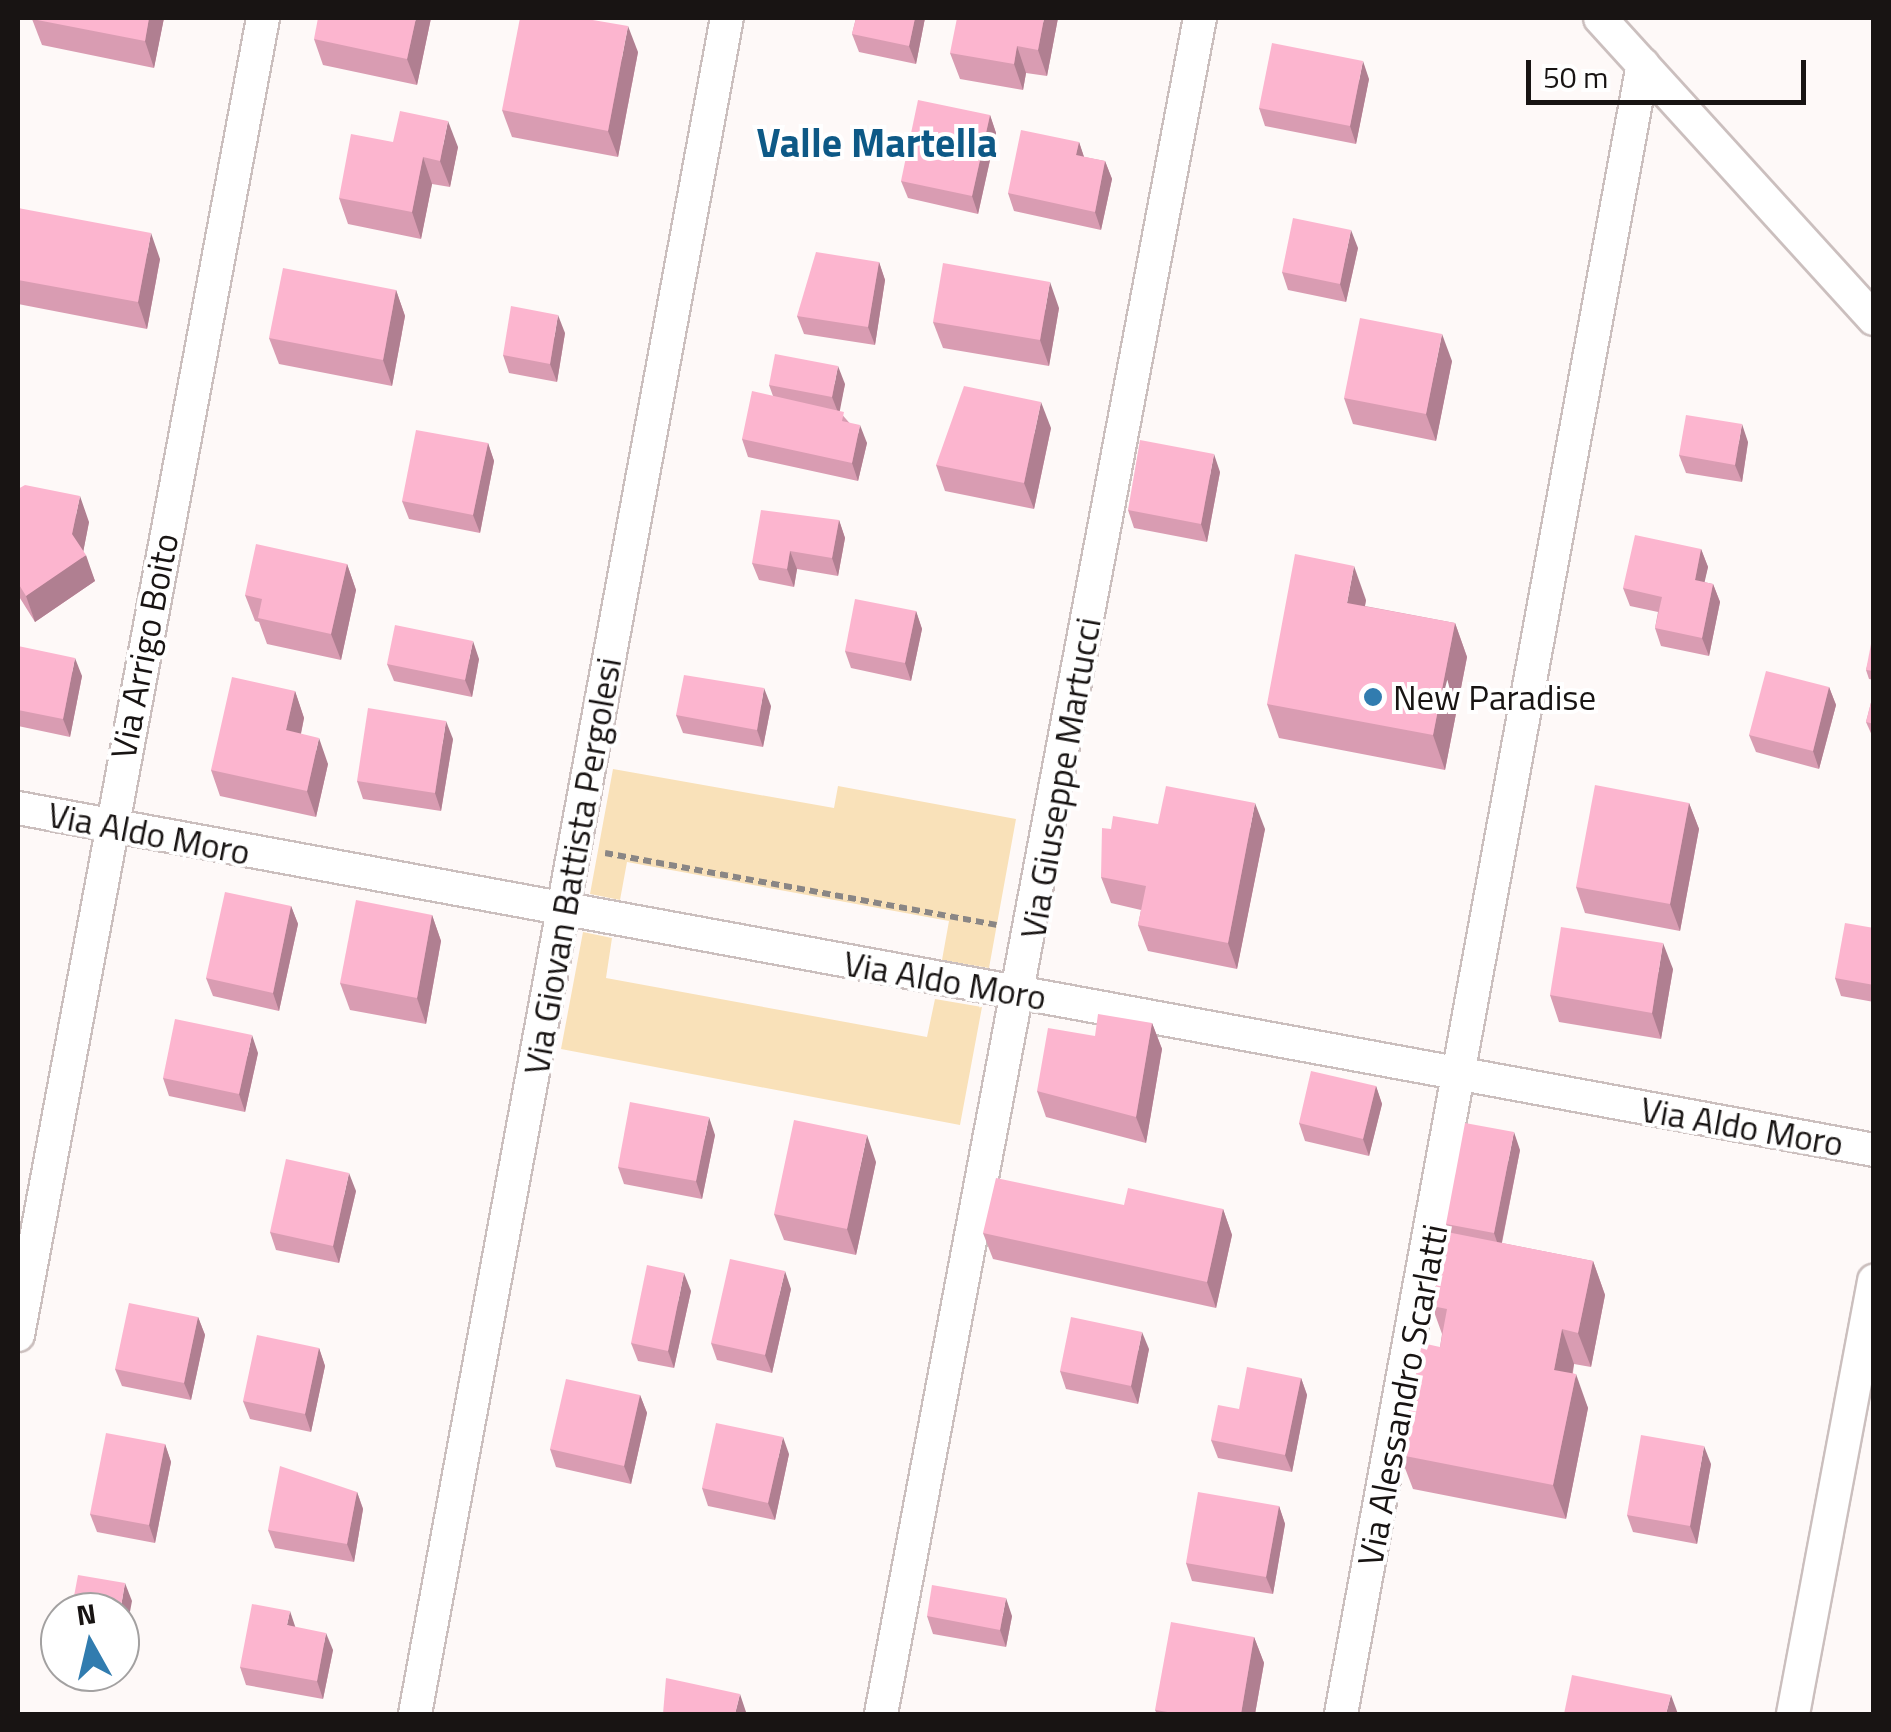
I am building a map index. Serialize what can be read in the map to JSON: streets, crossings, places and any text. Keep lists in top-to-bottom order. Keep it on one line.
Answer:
{"streets":{"street":["Via Arrigo Boito","Via Giuseppe Martucci","Via Aldo Moro","Via Giovan Battista Pergolesi","Via Alessandro Scarlatti"]},"crossings":[["Via Arrigo Boito","Via Aldo Moro"],["Via Giuseppe Martucci","Via Aldo Moro"],["Via Aldo Moro","Via Giovan Battista Pergolesi"],["Via Aldo Moro","Via Alessandro Scarlatti"]],"districts":["Valle Martella"],"places":["New Paradise"],"scale_bar":"50 m","north":"top"}
